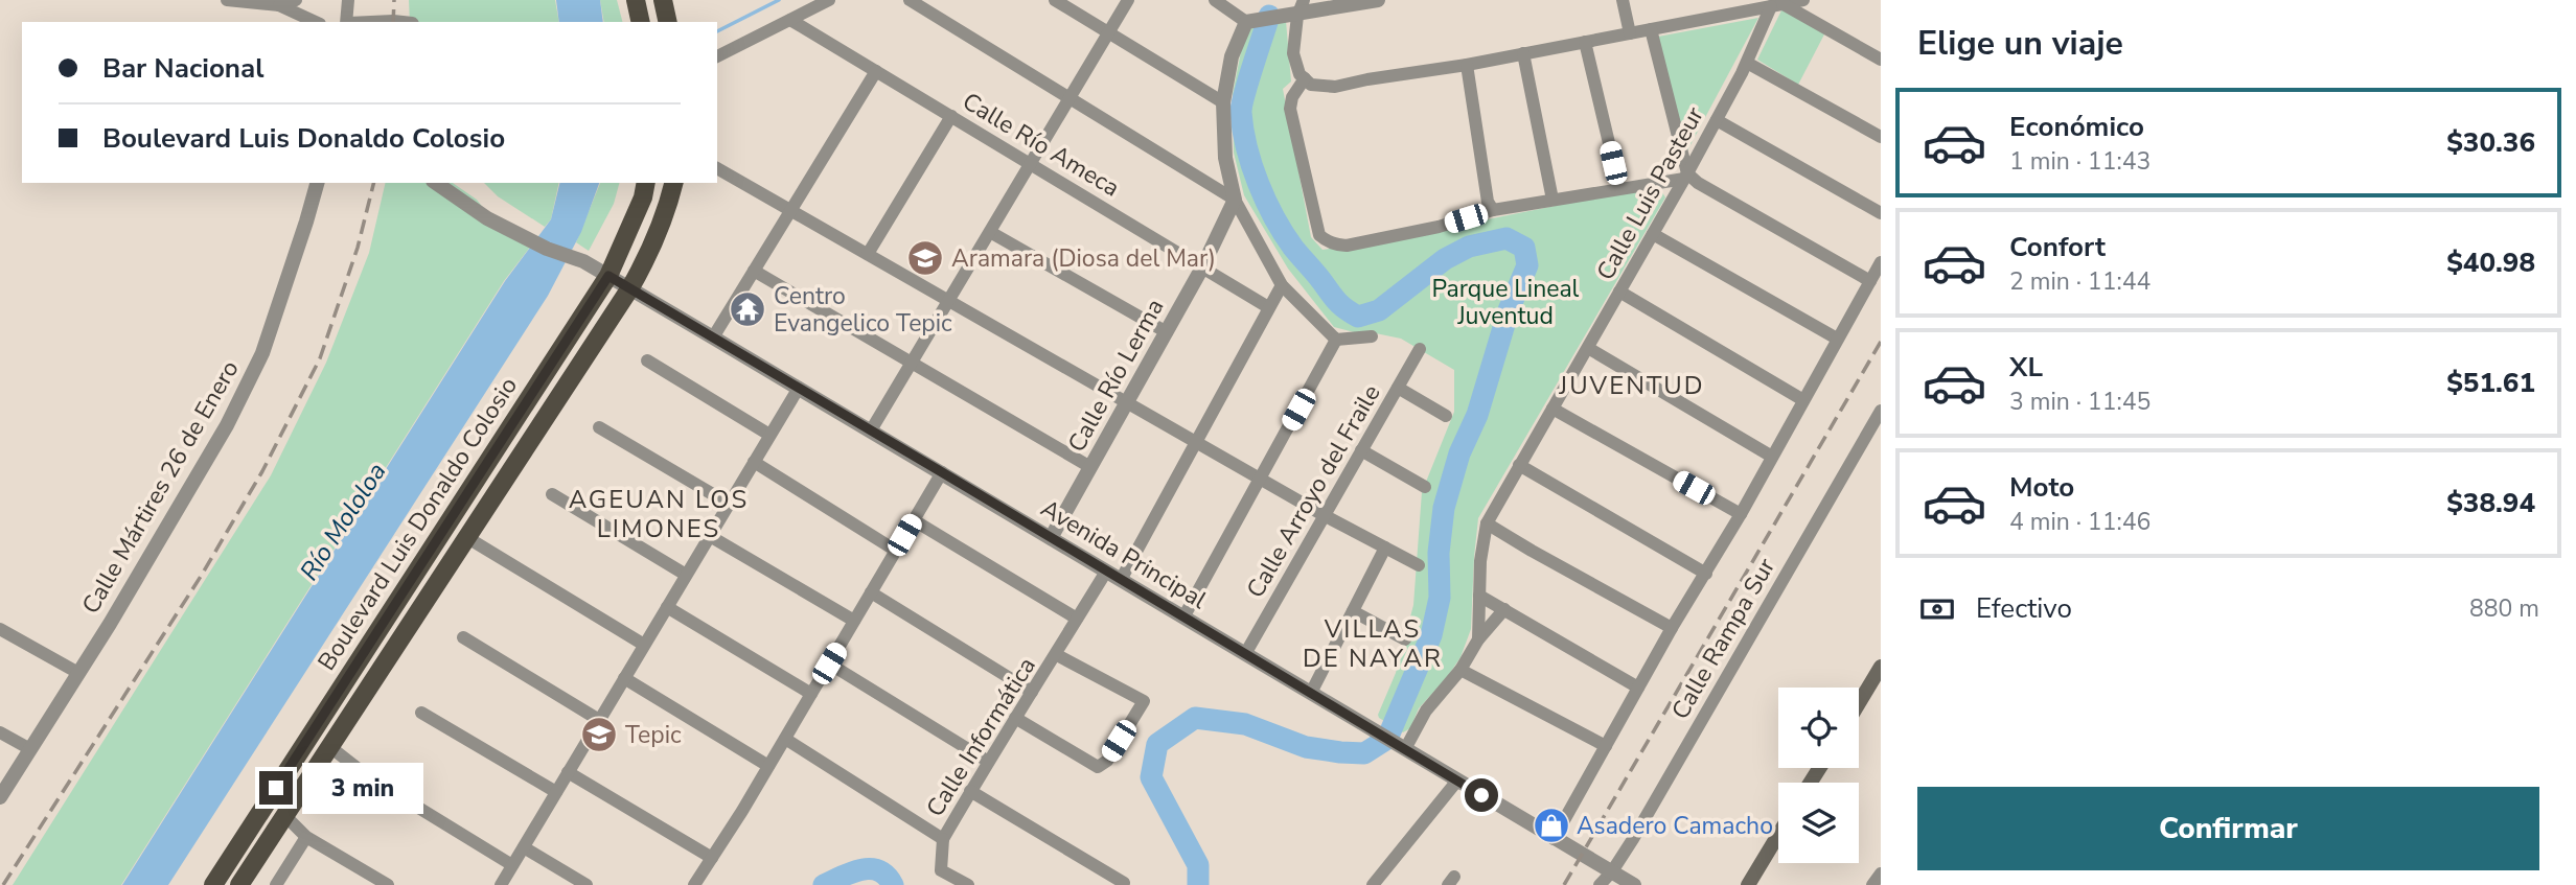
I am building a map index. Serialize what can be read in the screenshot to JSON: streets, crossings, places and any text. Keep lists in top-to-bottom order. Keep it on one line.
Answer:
{"streets":{"main road":["Boulevard Luis Donaldo Colosio"],"street":["Calle Río Ameca","Calle Luis Pasteur","Calle Río Lerma","Calle Mártires 26 de Enero","Calle Arroyo del Fraile","Avenida Principal","Calle Rampa Sur","Calle Informática"]},"crossings":[["Calle Río Ameca","Calle Río Lerma"],["Calle Río Lerma","Avenida Principal"],["Calle Arroyo del Fraile","Avenida Principal"],["Boulevard Luis Donaldo Colosio","Avenida Principal"],["Avenida Principal","Calle Rampa Sur"],["Avenida Principal","Calle Informática"]],"districts":["JUVENTUD","AGEUAN LOS LIMONES","VILLAS DE NAYAR"],"water":["Río Mololoa"],"parks":["Parque Lineal Juventud"],"places":{"school or university":["Aramara (Diosa del Mar)","Tepic"],"temple":["Centro Evangelico Tepic"],"shop":["Asadero Camacho"]},"page":{"heading":"Elige un viaje","banner":["Bar Nacional","Boulevard Luis Donaldo Colosio"],"list":[{"name":"Económico","note":"1 min · 11:43","value":"$30.36"},{"name":"Confort","note":"2 min · 11:44","value":"$40.98"},{"name":"XL","note":"3 min · 11:45","value":"$51.61"},{"name":"Moto","note":"4 min · 11:46","value":"$38.94"}],"pay":["Efectivo","880 m"],"bubble":"3 min","buttons":"Confirmar"}}
